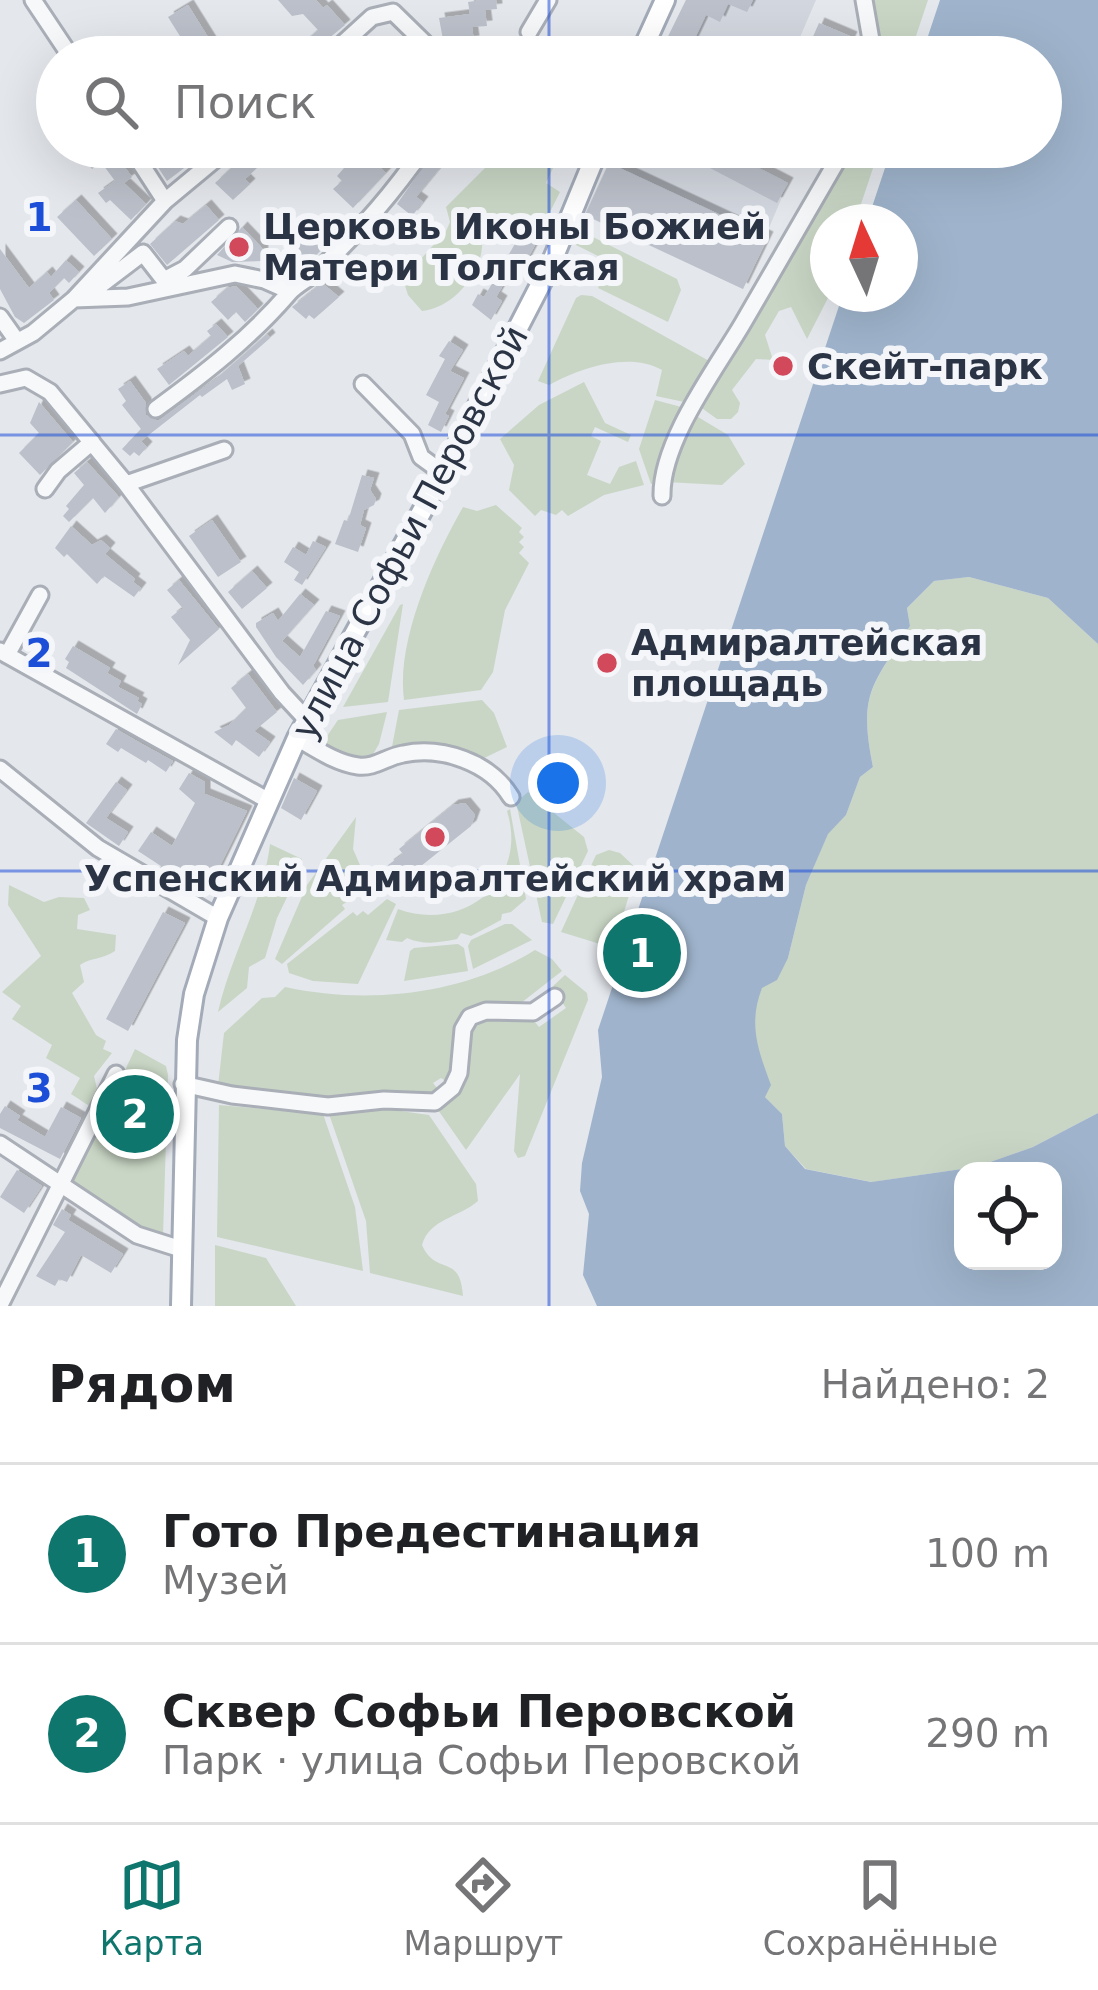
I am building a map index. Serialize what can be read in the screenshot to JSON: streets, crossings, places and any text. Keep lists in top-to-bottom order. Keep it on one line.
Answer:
{"streets":{"main road":["улица Софьи Перовской"]},"places":["Церковь Иконы Божией Матери Толгская","Скейт-парк","Адмиралтейская площадь","Успенский Адмиралтейский храм"],"north":"top","page":{"search":"Поиск","pins":["1","2"],"heading":["Рядом","Найдено: 2"],"list":[{"mark":"1","name":"Гото Предестинация","note":"Музей","value":"100 m"},{"mark":"2","name":"Сквер Софьи Перовской","note":"Парк · улица Софьи Перовской","value":"290 m"}],"nav":["Карта","Маршрут","Сохранённые"]},"grid":{"rows":["1","2","3"]}}
